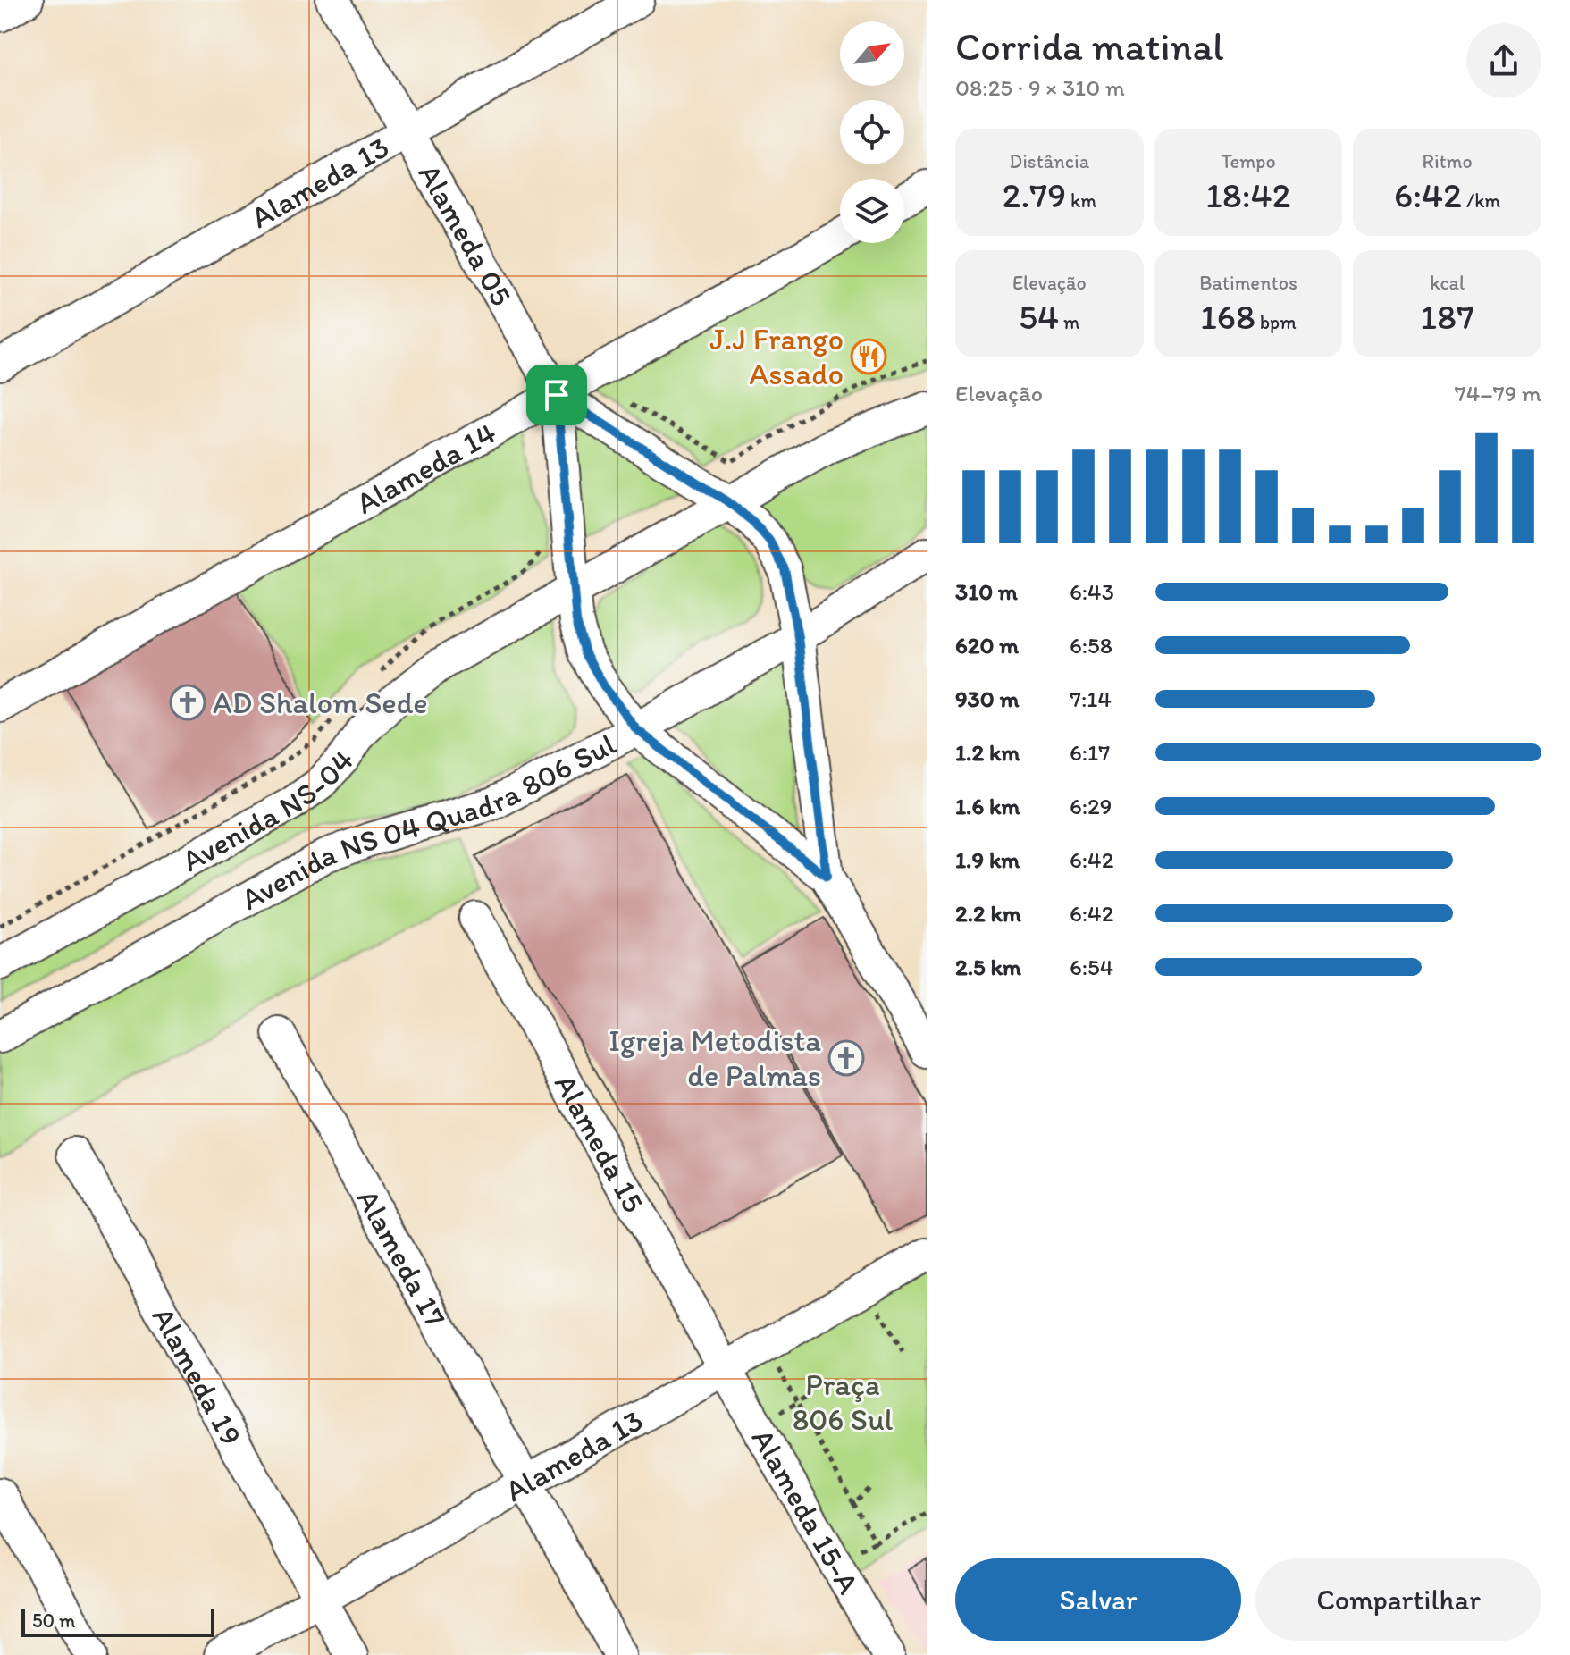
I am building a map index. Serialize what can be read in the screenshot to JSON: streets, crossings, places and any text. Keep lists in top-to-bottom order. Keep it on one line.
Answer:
{"streets":{"street":["Alameda 13","Alameda 05","Alameda 14","Avenida NS-04","Avenida NS 04 Quadra 806 Sul","Alameda 15","Alameda 17","Alameda 19","Alameda 15-A"]},"crossings":[["Alameda 13","Alameda 05"],["Alameda 13","Alameda 15"],["Alameda 13","Alameda 17"],["Alameda 13","Alameda 19"],["Alameda 13","Alameda 15-A"],["Alameda 05","Alameda 14"],["Alameda 05","Avenida NS-04"],["Alameda 05","Avenida NS 04 Quadra 806 Sul"],["Alameda 15","Alameda 15-A"]],"parks":["Praça 806 Sul"],"places":{"restaurant":["J.J Frango Assado"],"church":["AD Shalom Sede","Igreja Metodista de Palmas"]},"scale_bar":"50 m","north":"top right","page":{"heading":["Corrida matinal","08:25 · 9 × 310 m"],"stats":[["Distância","2.79 km"],["Tempo","18:42"],["Ritmo","6:42 /km"],["Elevação","54 m"],["Batimentos","168 bpm"],["kcal","187"]],"chart":["Elevação","74–79 m"],"list":[{"name":"310 m","note":"6:43"},{"name":"620 m","note":"6:58"},{"name":"930 m","note":"7:14"},{"name":"1.2 km","note":"6:17"},{"name":"1.6 km","note":"6:29"},{"name":"1.9 km","note":"6:42"},{"name":"2.2 km","note":"6:42"},{"name":"2.5 km","note":"6:54"}],"buttons":["Salvar","Compartilhar"],"scale":"50 m"}}
